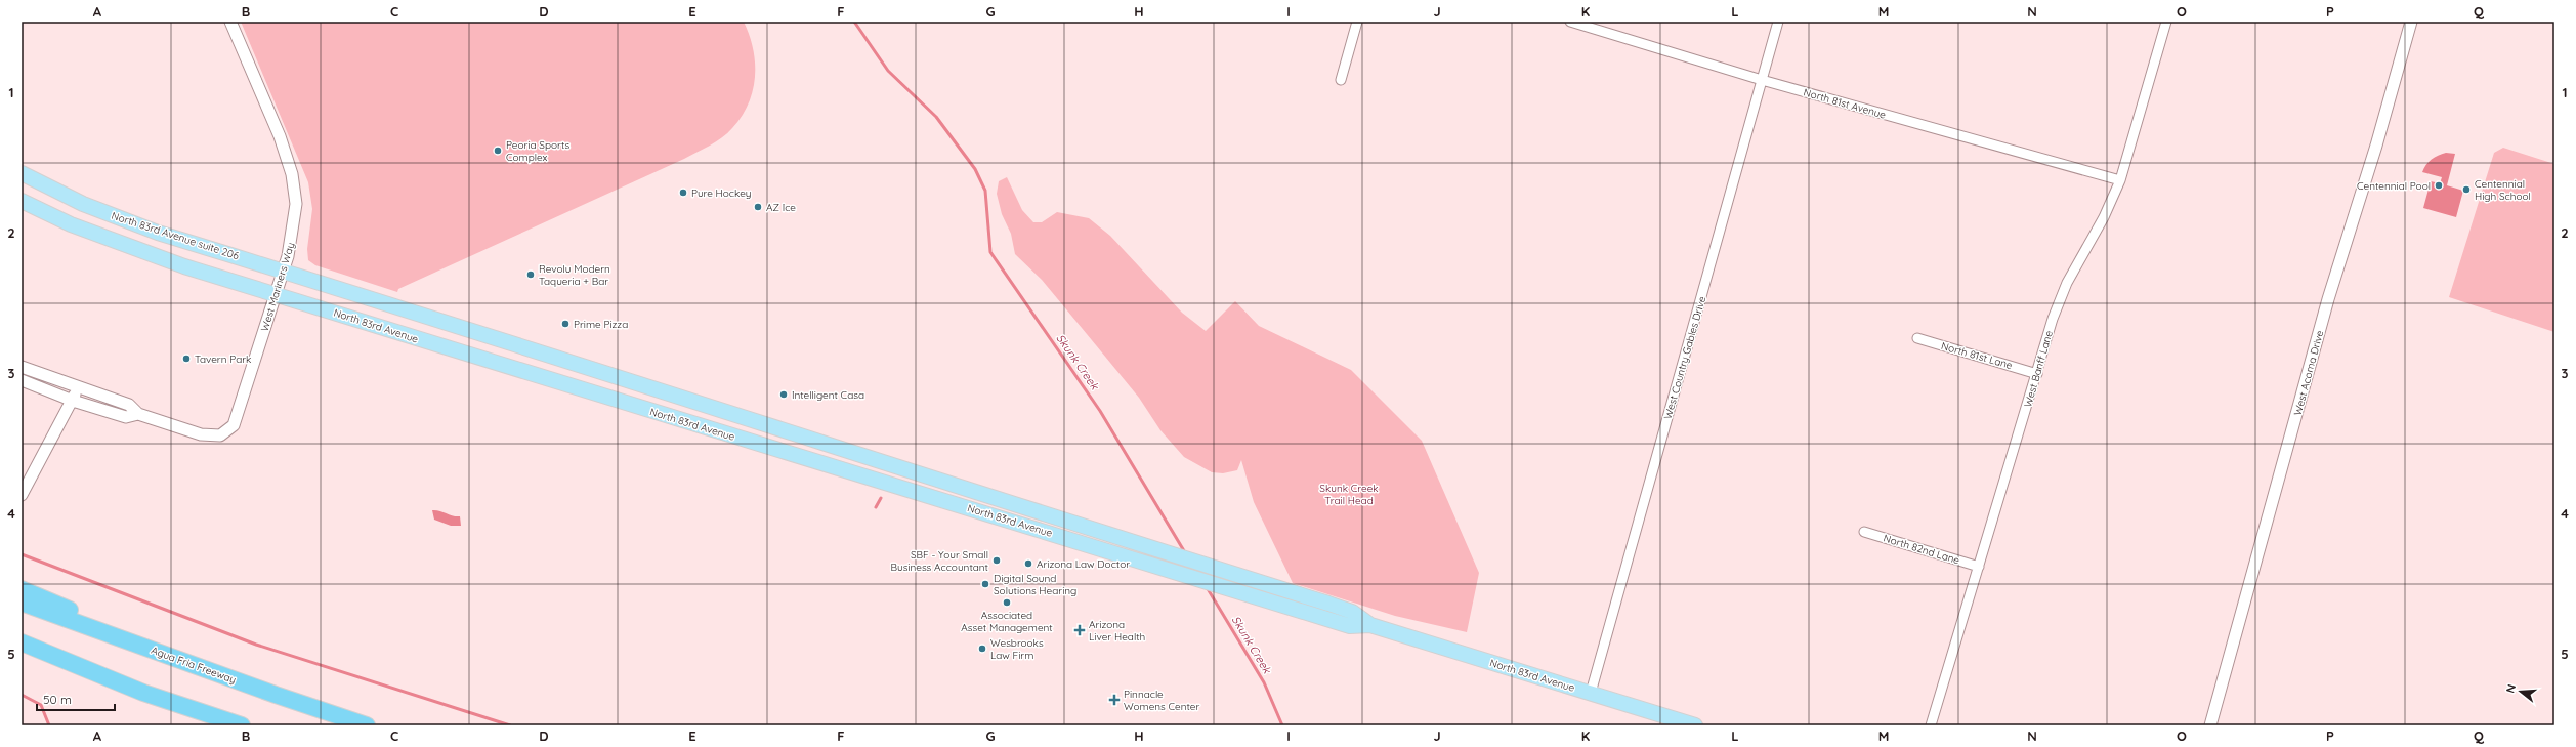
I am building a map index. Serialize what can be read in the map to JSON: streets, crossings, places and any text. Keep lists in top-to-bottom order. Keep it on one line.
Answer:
{"streets":{"highway":["Agua Fria Freeway"],"main road":["North 83rd Avenue suite 206","North 83rd Avenue"],"street":["North 81st Avenue","West Mariners Way","North 81st Lane","West Country Gables Drive","West Banff Lane","West Acoma Drive","North 82nd Lane"]},"crossings":[["North 81st Avenue","West Country Gables Drive"],["North 81st Avenue","West Banff Lane"],["North 83rd Avenue suite 206","West Mariners Way"],["North 83rd Avenue suite 206","North 83rd Avenue"],["West Mariners Way","North 83rd Avenue"],["North 83rd Avenue","West Country Gables Drive"],["North 81st Lane","West Banff Lane"],["West Banff Lane","North 82nd Lane"]],"water":["Skunk Creek"],"parks":["Skunk Creek Trail Head"],"places":{"other":["Peoria Sports Complex","Centennial Pool","Centennial High School","Pure Hockey","AZ Ice","Revolu Modern Taqueria + Bar","Prime Pizza","Tavern Park","Intelligent Casa","SBF - Your Small Business Accountant","Arizona Law Doctor","Digital Sound Solutions Hearing","Associated Asset Management","Wesbrooks Law Firm"],"health":["Arizona Liver Health","Pinnacle Womens Center"]},"scale_bar":"50 m","north":"left","grid":{"columns":["A","B","C","D","E","F","G","H","I","J","K","L","M","N","O","P","Q"],"rows":["1","2","3","4","5"]}}
